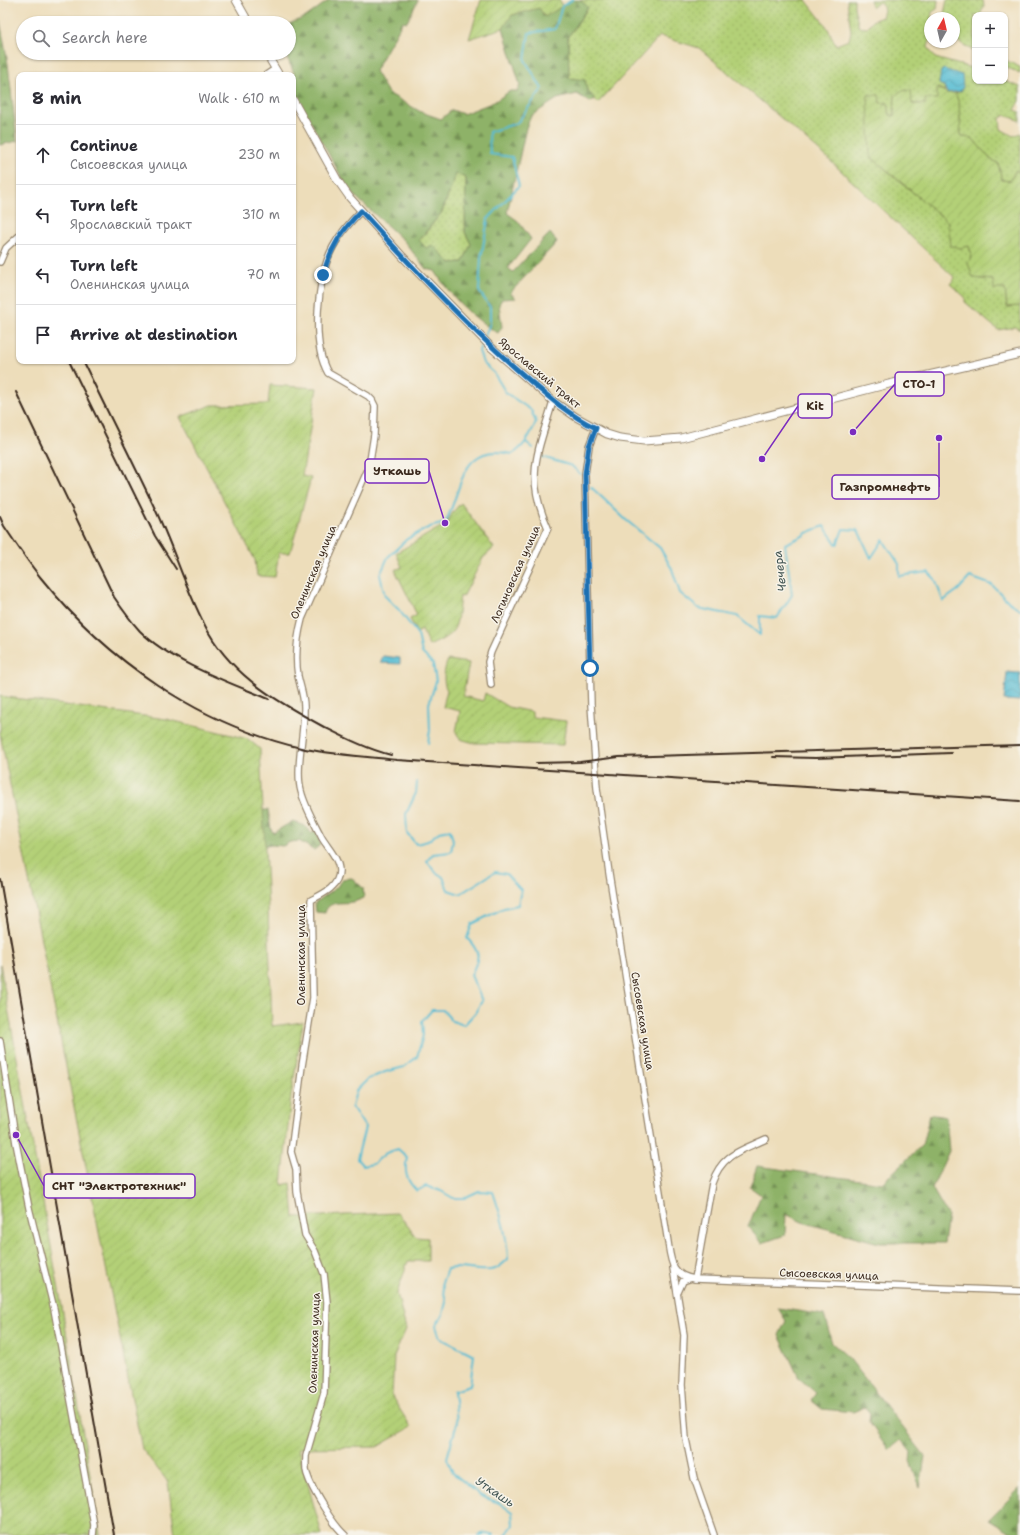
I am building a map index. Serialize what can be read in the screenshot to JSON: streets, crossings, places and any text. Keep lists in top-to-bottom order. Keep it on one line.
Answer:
{"streets":{"street":["Ярославский тракт","Оленинская улица","Логиновская улица","Сысоевская улица"]},"crossings":[["Ярославский тракт","Оленинская улица"],["Ярославский тракт","Логиновская улица"],["Ярославский тракт","Сысоевская улица"]],"water":["Чечера","Уткашь"],"places":["СТО-1","Газпромнефть","Kit","Уткашь","СНТ \"Электротехник\""],"north":"top","page":{"map_buttons":["+","−"],"search":"Search here","heading":["8 min","Walk · 610 m"],"list":[["Continue","Сысоевская улица","230 m"],["Turn left","Ярославский тракт","310 m"],["Turn left","Оленинская улица","70 m"],"Arrive at destination"]}}
